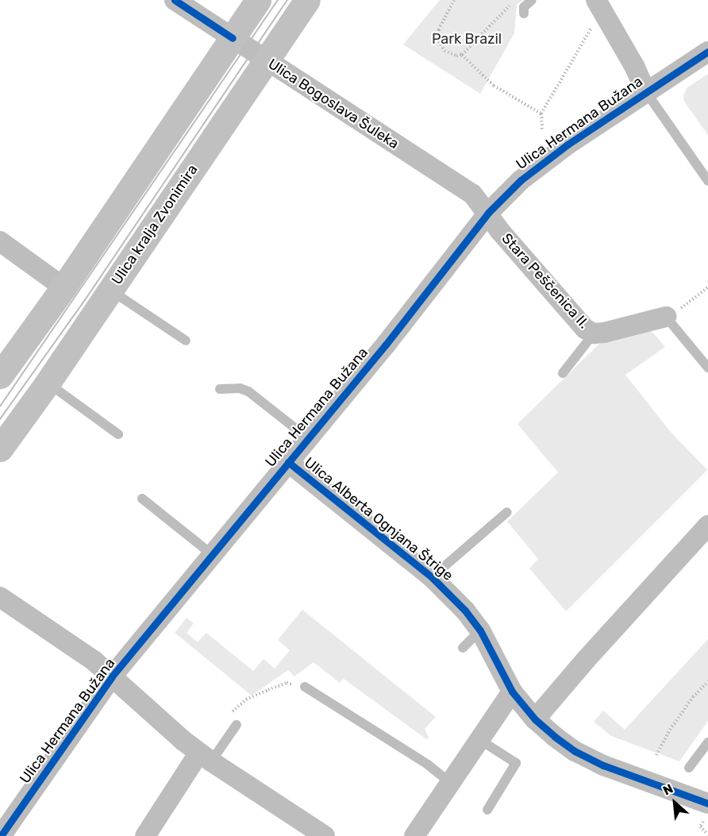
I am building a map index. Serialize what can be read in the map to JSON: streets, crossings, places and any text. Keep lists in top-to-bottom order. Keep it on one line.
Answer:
{"streets":{"main road":["Ulica kralja Zvonimira"],"street":["Ulica Bogoslava Šuleka","Ulica Hermana Bužana","Stara Peščenica II.","Ulica Alberta Ognjana Štrige"]},"crossings":[["Ulica Bogoslava Šuleka","Ulica Hermana Bužana"],["Ulica Bogoslava Šuleka","Ulica kralja Zvonimira"],["Ulica Bogoslava Šuleka","Stara Peščenica II."],["Ulica Hermana Bužana","Stara Peščenica II."],["Ulica Hermana Bužana","Ulica Alberta Ognjana Štrige"]],"parks":["Park Brazil"],"north":"top left"}
